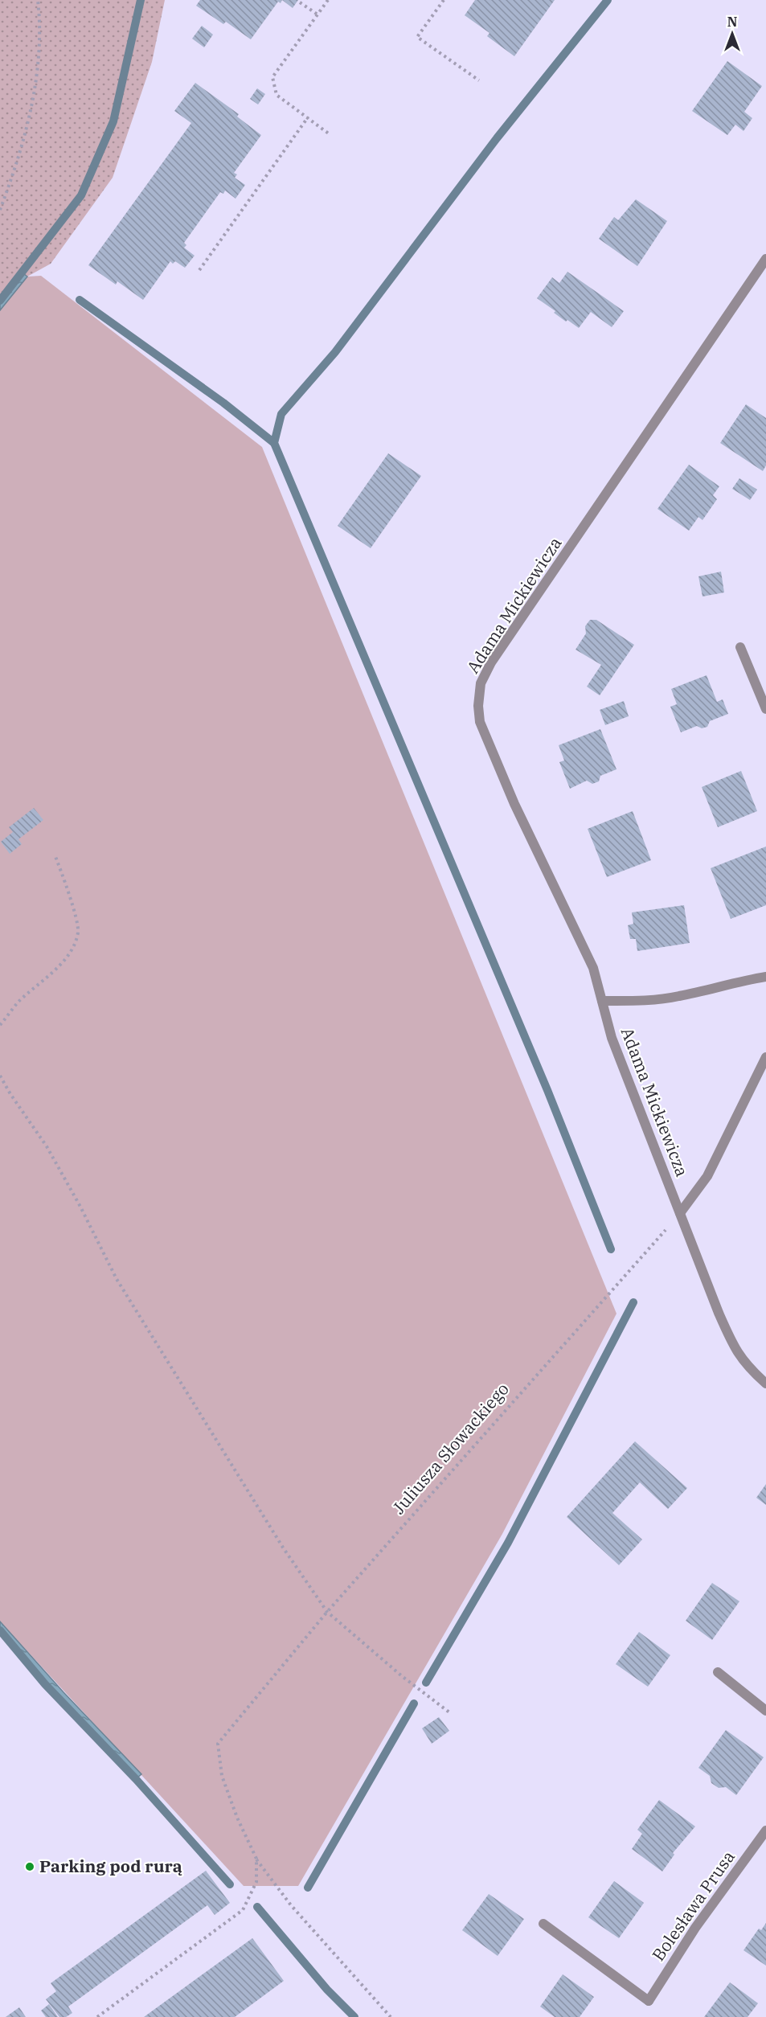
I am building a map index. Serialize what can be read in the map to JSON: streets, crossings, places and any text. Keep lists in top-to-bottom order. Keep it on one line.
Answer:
{"streets":{"street":["Adama Mickiewicza","Bolesława Prusa"],"path":["Juliusza Słowackiego"]},"crossings":[["Adama Mickiewicza","Juliusza Słowackiego"]],"places":["Parking pod rurą"],"north":"top"}
